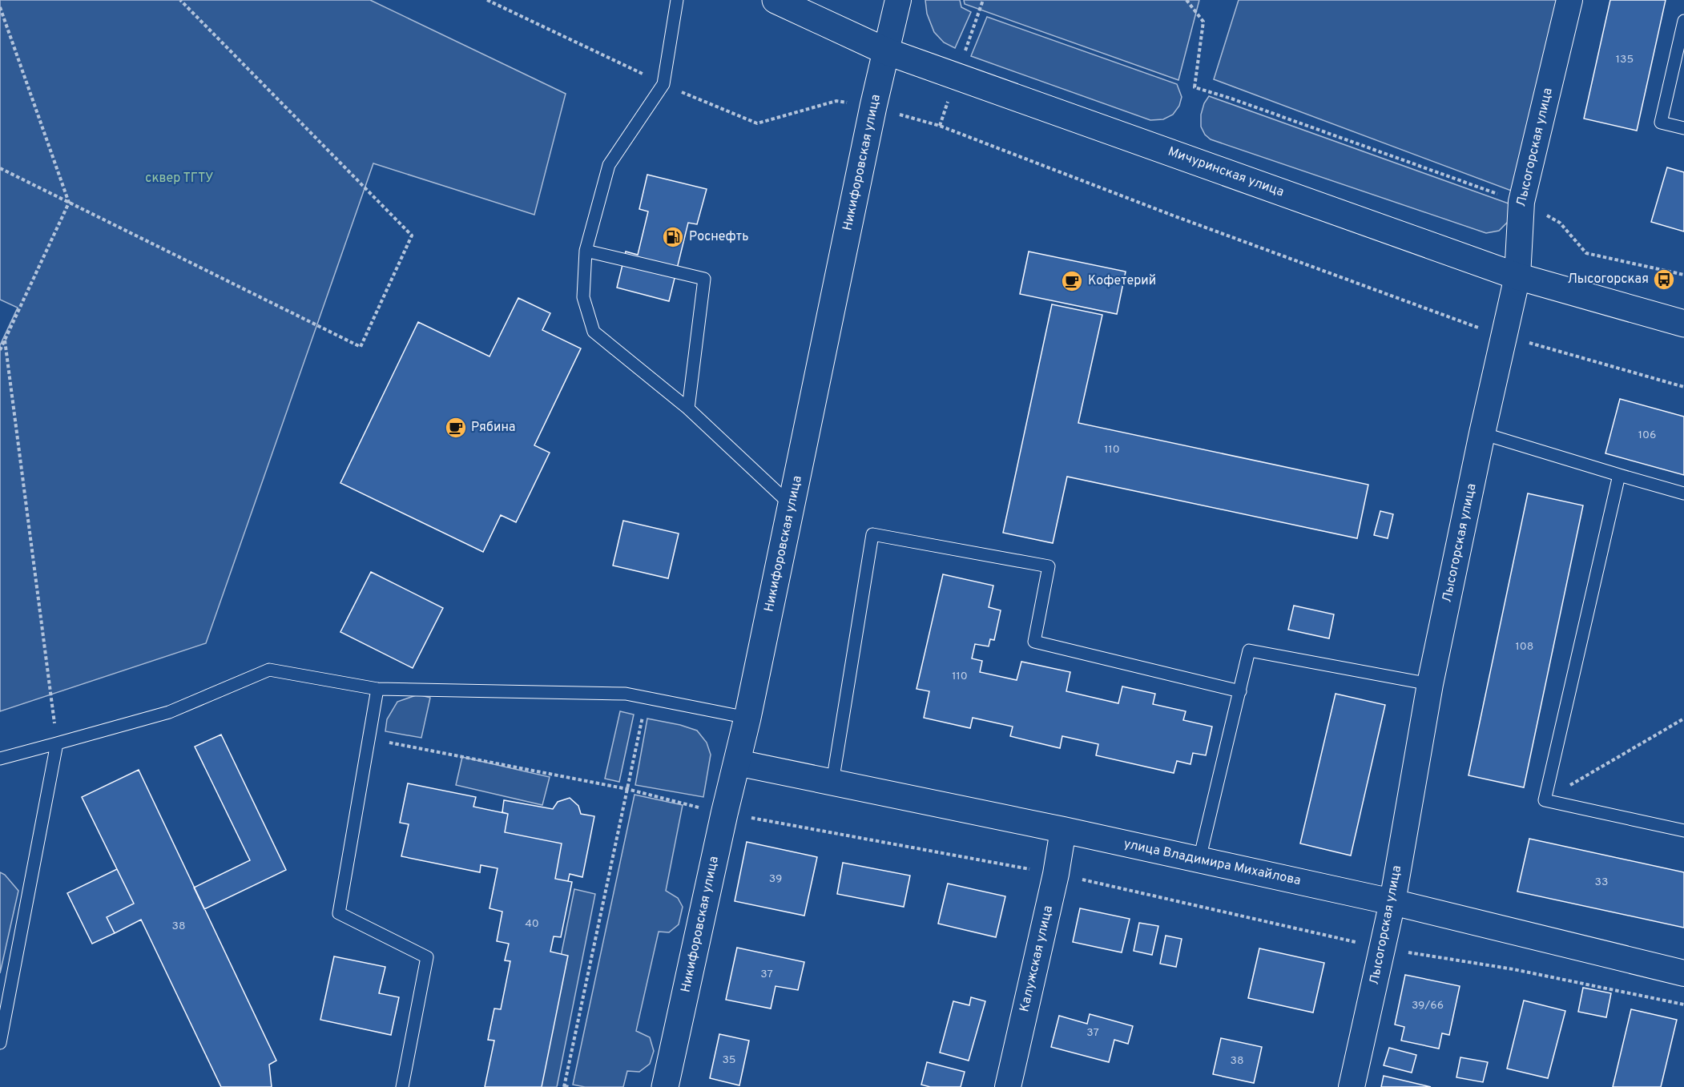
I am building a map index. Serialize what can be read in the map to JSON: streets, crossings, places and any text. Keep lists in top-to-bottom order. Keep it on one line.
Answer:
{"streets":{"main road":["Никифоровская улица","Мичуринская улица"],"street":["Лысогорская улица","улица Владимира Михайлова","Калужская улица"]},"crossings":[["Лысогорская улица","Мичуринская улица"],["Лысогорская улица","улица Владимира Михайлова"],["Никифоровская улица","Мичуринская улица"],["Никифоровская улица","улица Владимира Михайлова"],["улица Владимира Михайлова","Калужская улица"]],"parks":["сквер ТГТУ"],"places":{"fuel station":["Роснефть"],"bus stop":["Лысогорская"],"cafe":["Кофетерий","Рябина"]},"house_numbers":["135","106","110","108","110","39","33","40","38","37","39/66","37","35","38"]}
